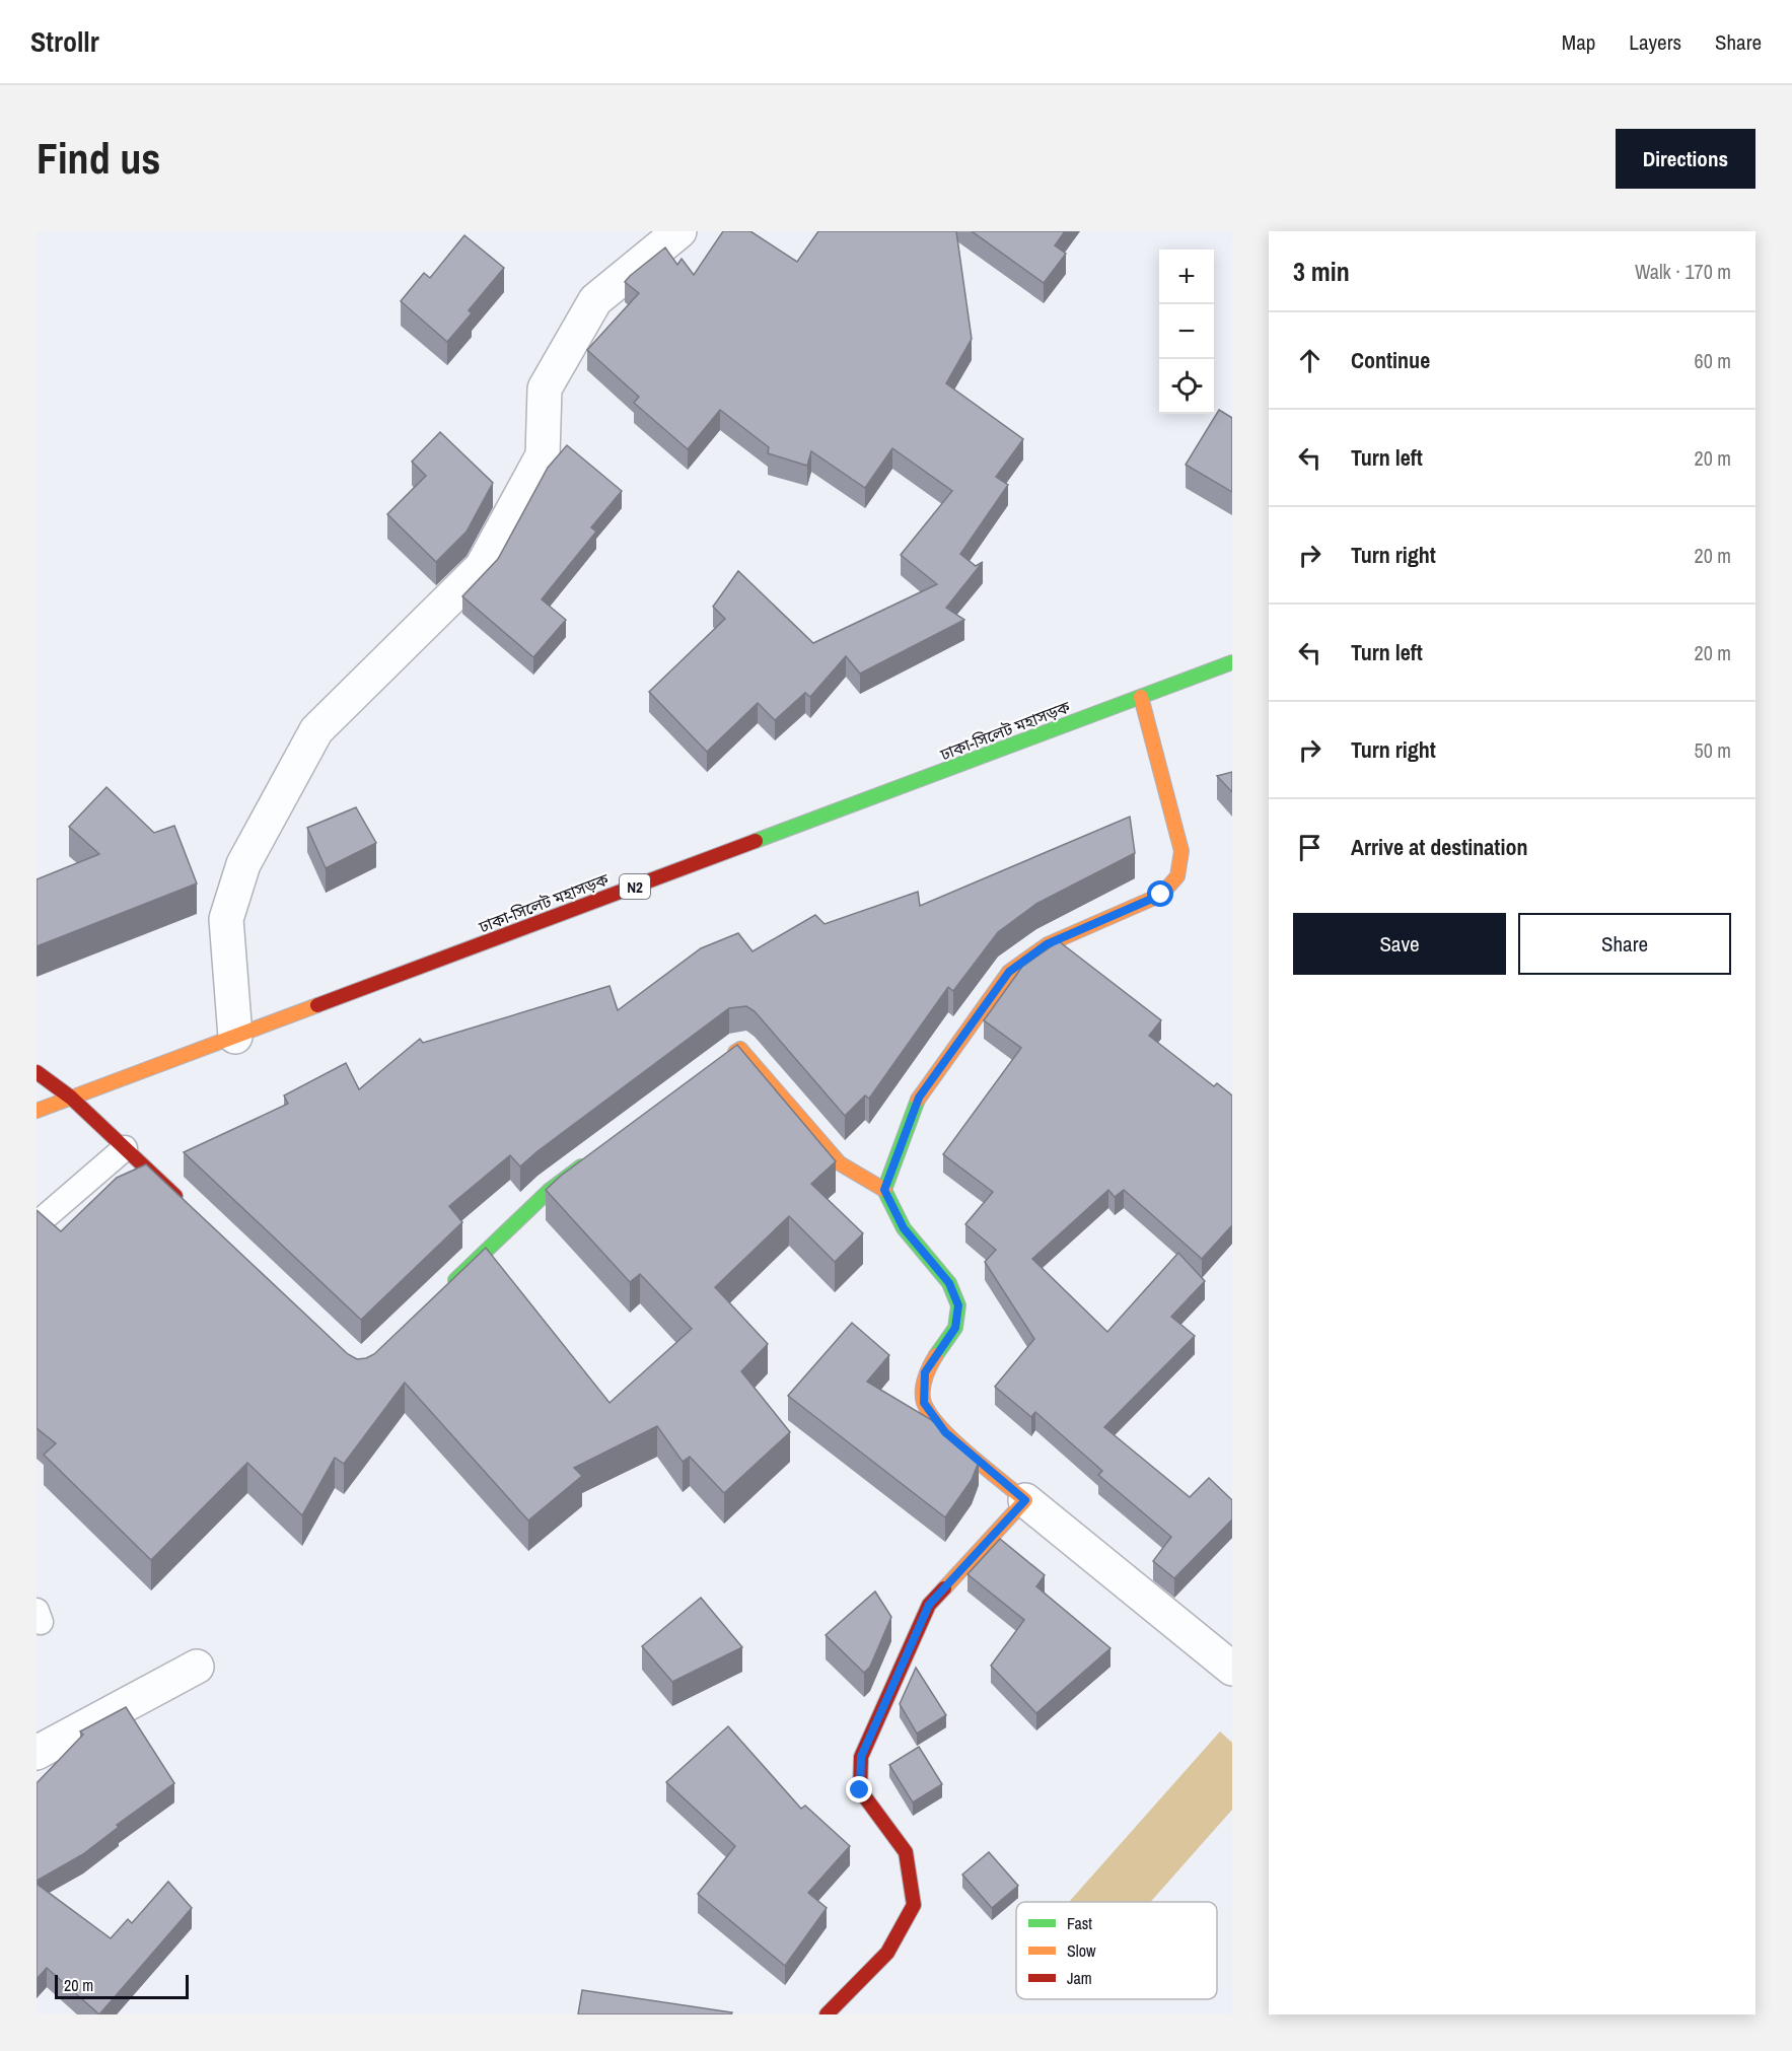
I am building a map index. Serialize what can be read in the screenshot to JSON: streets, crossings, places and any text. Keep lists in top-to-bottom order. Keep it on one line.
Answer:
{"streets":{"main road":["ঢাকা-সিলেট মহাসড়ক","N2"]},"legend":["Fast","Slow","Jam"],"scale_bar":"20 m","page":{"header":"Strollr","nav":["Map","Layers","Share"],"buttons":["Directions",["Save","Share"]],"title":"Find us","heading":["3 min","Walk · 170 m"],"map_buttons":["+","−"],"list":[["Continue","60 m"],["Turn left","20 m"],["Turn right","20 m"],["Turn left","20 m"],["Turn right","50 m"],"Arrive at destination"],"scale":"20 m"}}
